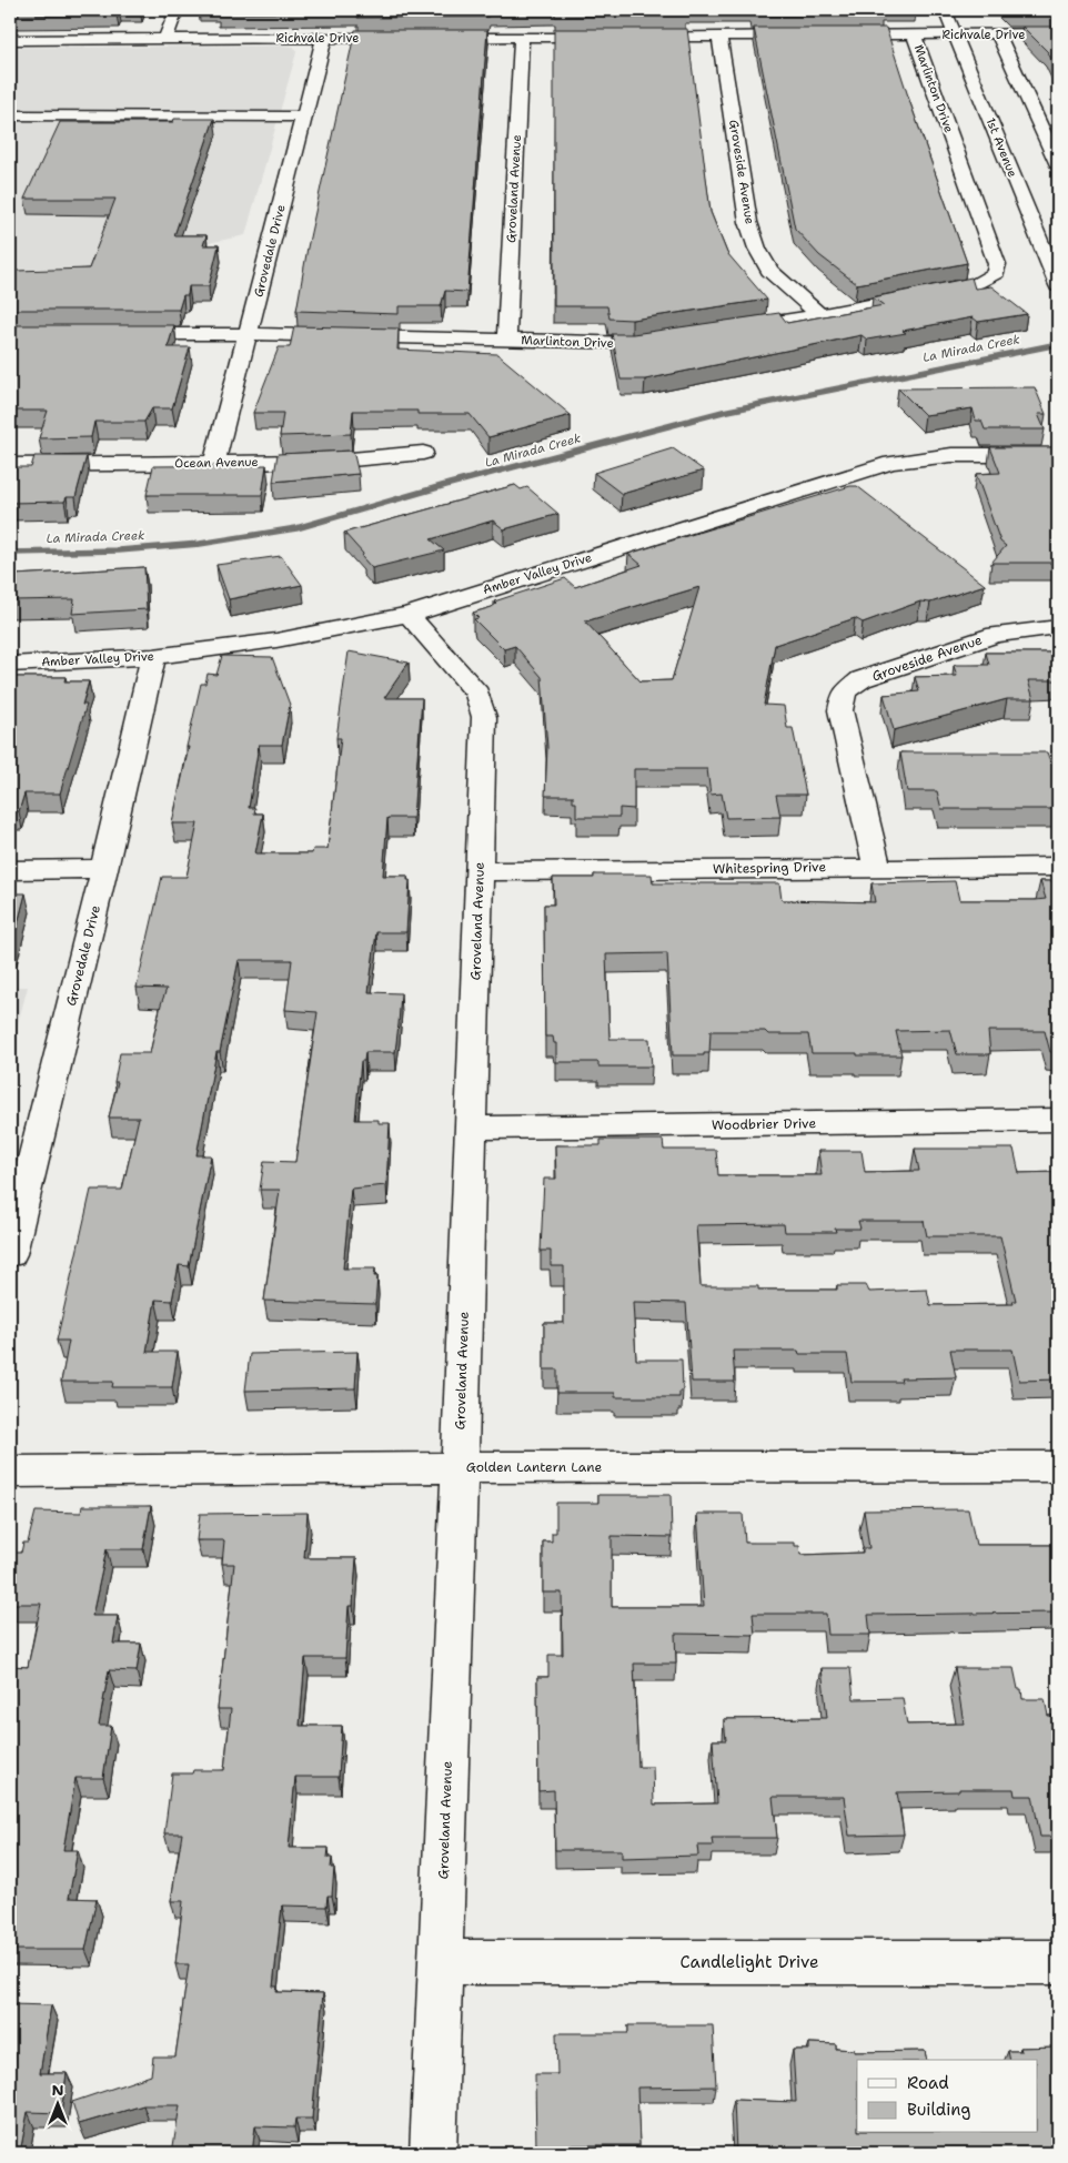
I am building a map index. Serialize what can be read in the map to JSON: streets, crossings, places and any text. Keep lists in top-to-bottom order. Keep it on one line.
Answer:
{"streets":{"street":["Richvale Drive","Marlinton Drive","1st Avenue","Groveside Avenue","Groveland Avenue","Grovedale Drive","Ocean Avenue","Amber Valley Drive","Whitespring Drive","Woodbrier Drive","Golden Lantern Lane","Candlelight Drive"]},"crossings":[["Richvale Drive","Marlinton Drive"],["Richvale Drive","1st Avenue"],["Richvale Drive","Grovedale Drive"],["Marlinton Drive","Groveside Avenue"],["Marlinton Drive","Groveland Avenue"],["Marlinton Drive","Grovedale Drive"],["Groveside Avenue","Whitespring Drive"],["Groveland Avenue","Amber Valley Drive"],["Groveland Avenue","Whitespring Drive"],["Groveland Avenue","Woodbrier Drive"],["Groveland Avenue","Golden Lantern Lane"],["Groveland Avenue","Candlelight Drive"],["Grovedale Drive","Ocean Avenue"],["Grovedale Drive","Amber Valley Drive"]],"water":["La Mirada Creek"],"legend":["Road","Building"],"north":"top"}
